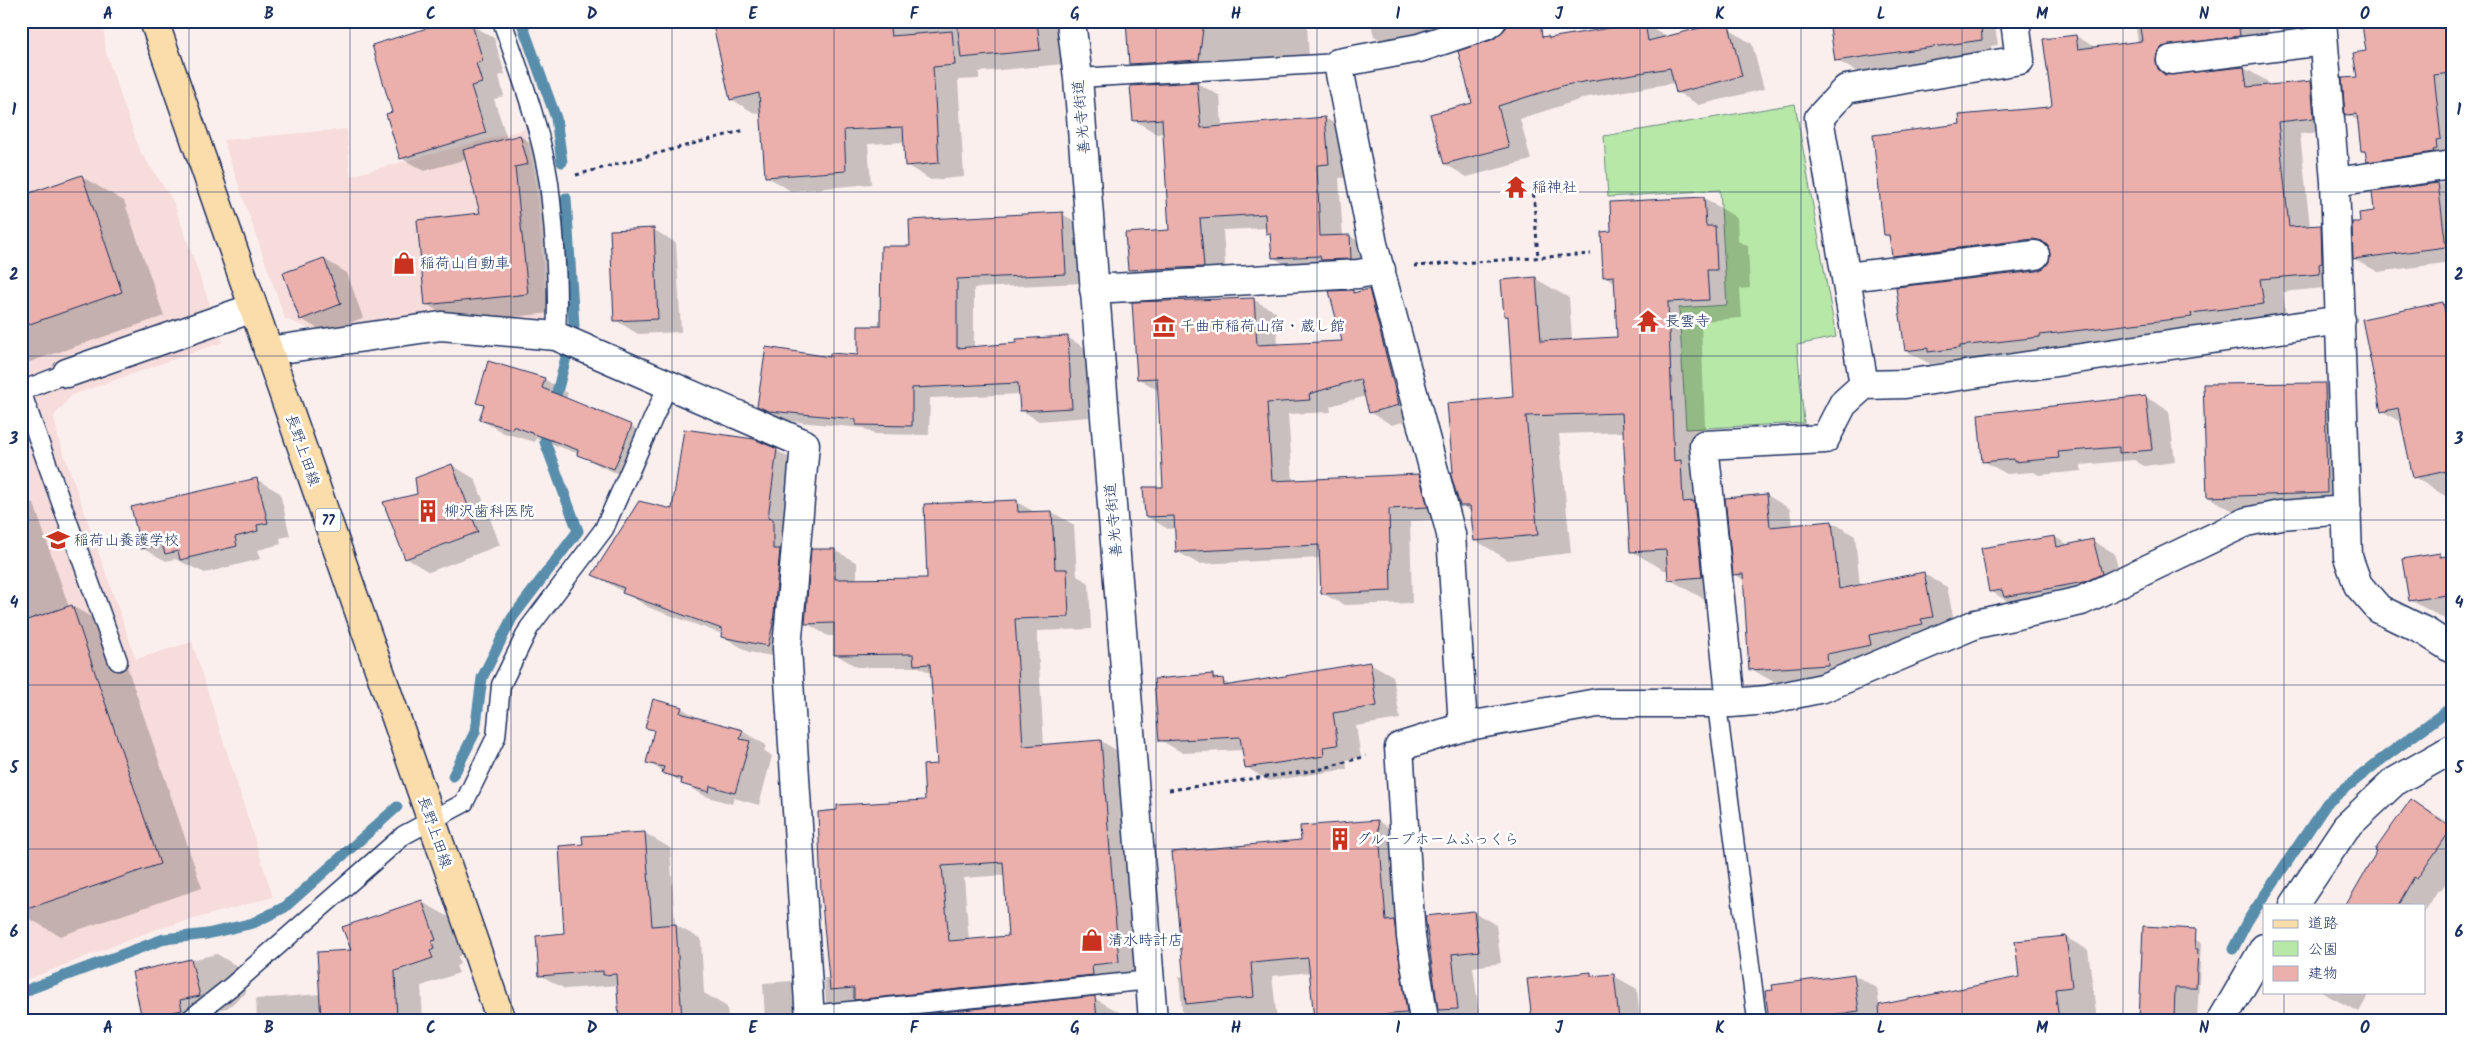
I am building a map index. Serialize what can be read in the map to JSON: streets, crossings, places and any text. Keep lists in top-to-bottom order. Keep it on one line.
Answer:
{"streets":{"main road":["長野上田線","77"],"street":["善光寺街道"]},"places":{"temple":["稲神社","長雲寺"],"shop":["稲荷山自動車","清水時計店"],"museum":["千曲市稲荷山宿・蔵し館"],"building":["柳沢歯科医院","グループホームふっくら"],"school or university":["稲荷山養護学校"]},"legend":["道路","公園","建物"],"grid":{"columns":["A","B","C","D","E","F","G","H","I","J","K","L","M","N","O"],"rows":["1","2","3","4","5","6"]}}
